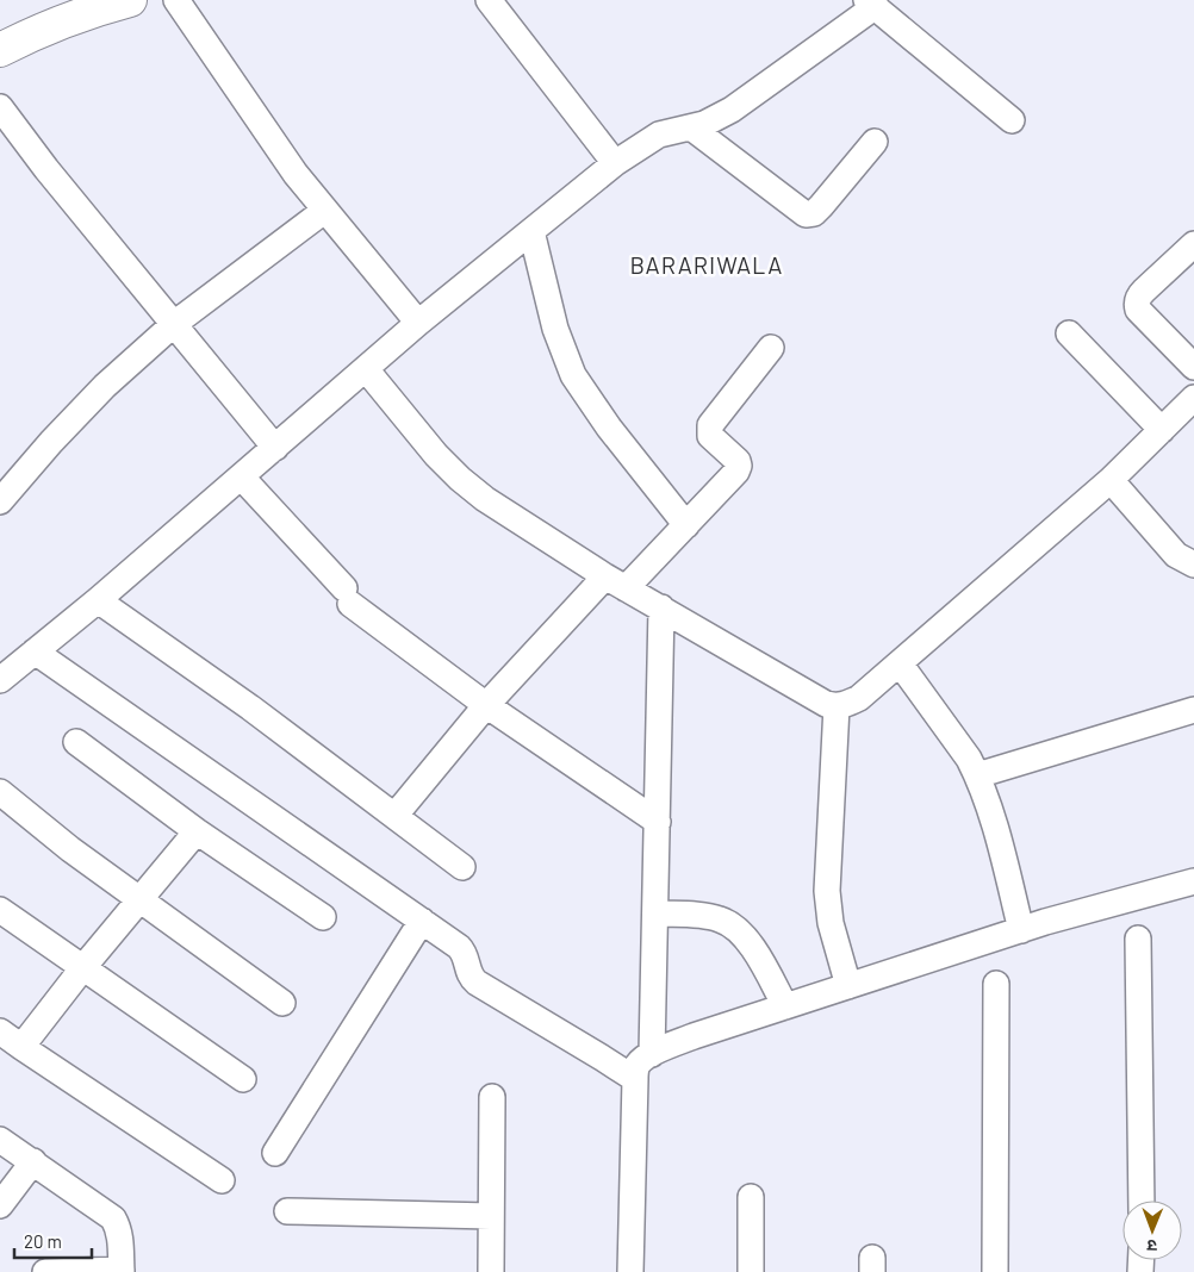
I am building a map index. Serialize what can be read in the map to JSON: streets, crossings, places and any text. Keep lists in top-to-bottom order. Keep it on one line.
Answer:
{"districts":["BARARIWALA"],"scale_bar":"20 m","north":"bottom"}
